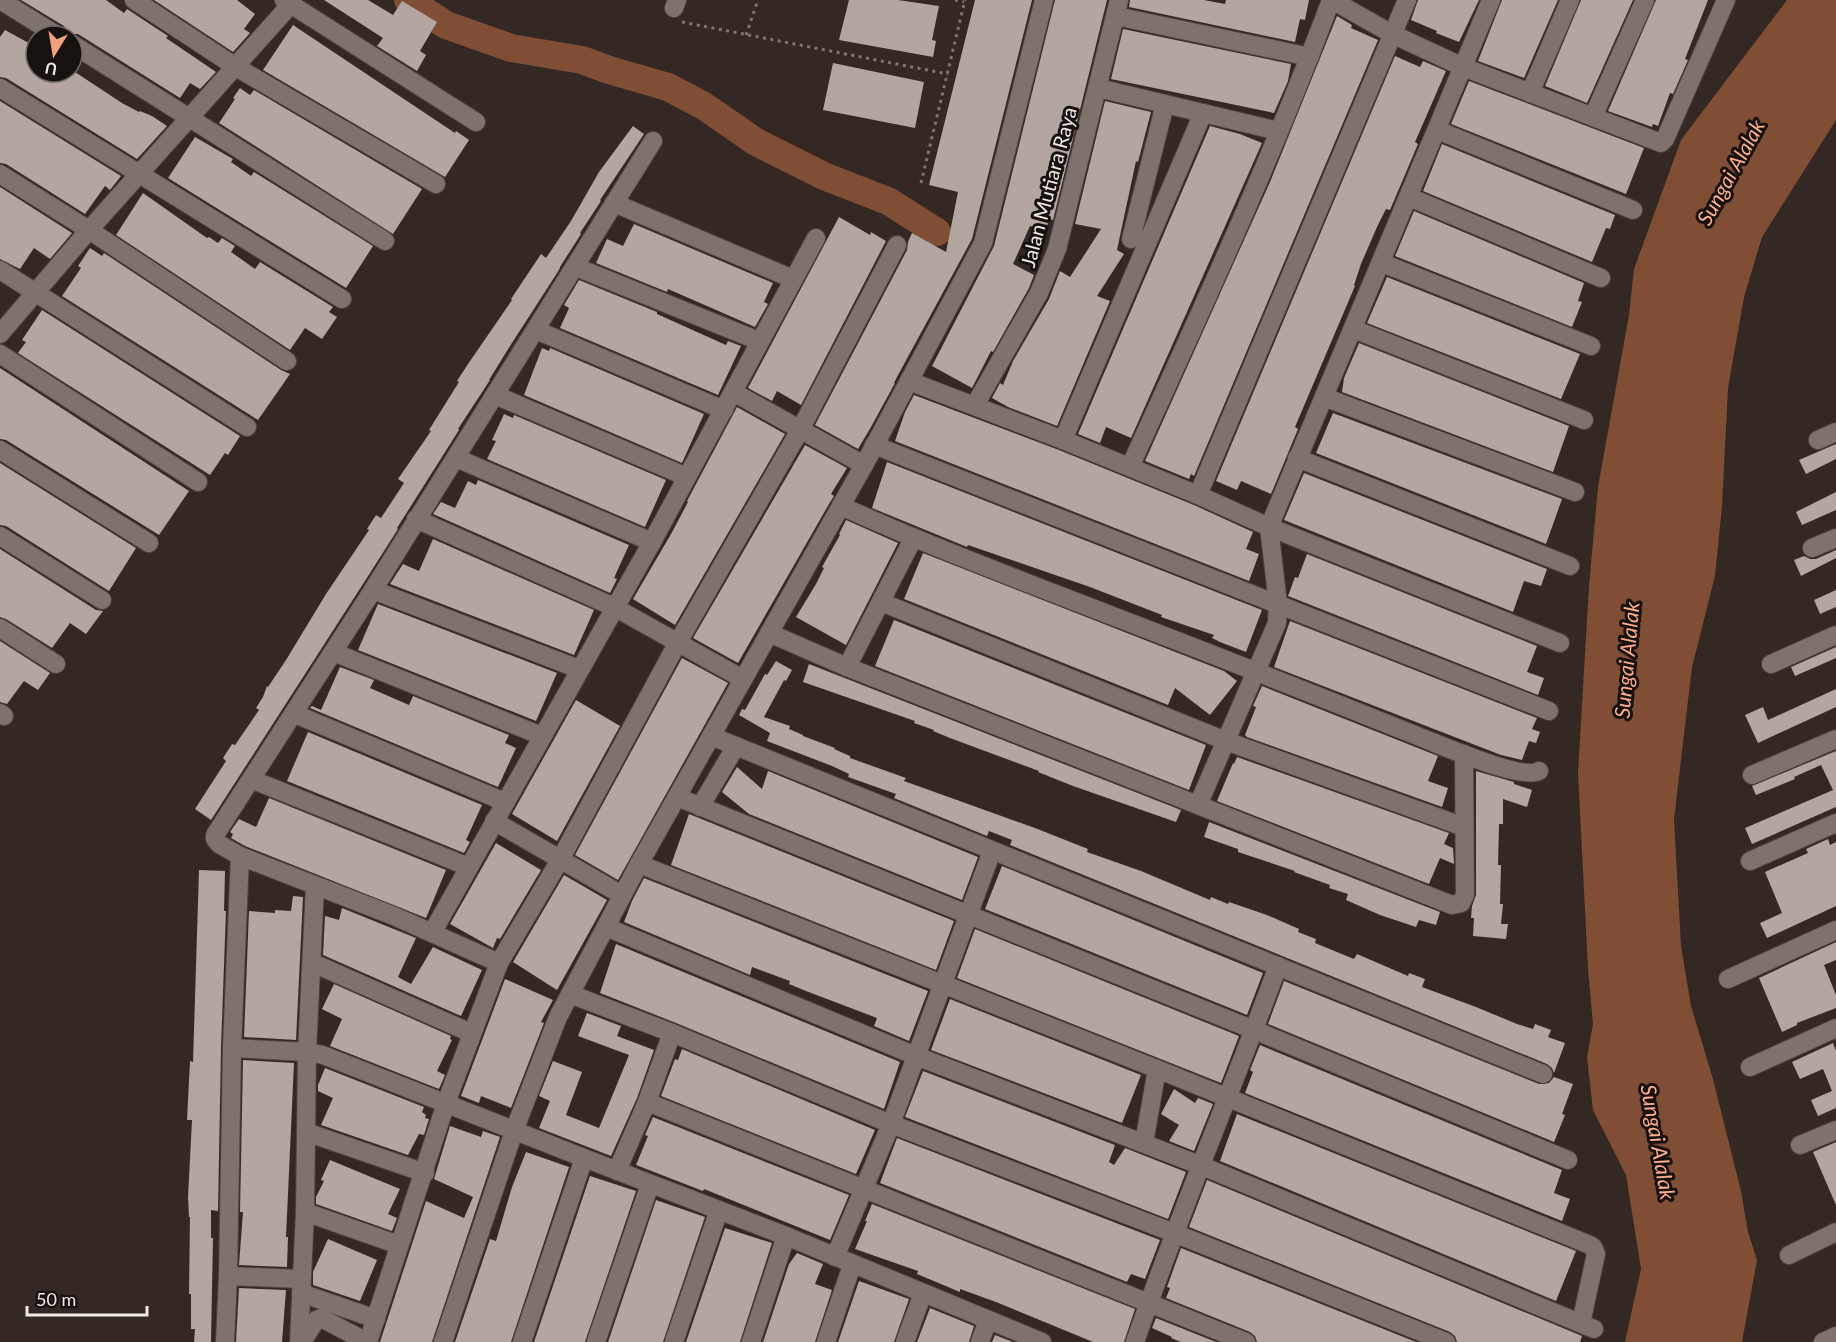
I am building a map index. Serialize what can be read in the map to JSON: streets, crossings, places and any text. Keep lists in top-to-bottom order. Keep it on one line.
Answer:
{"streets":{"street":["Jalan Mutiara Raya"]},"water":["Sungai Alalak"],"scale_bar":"50 m","north":"bottom"}
